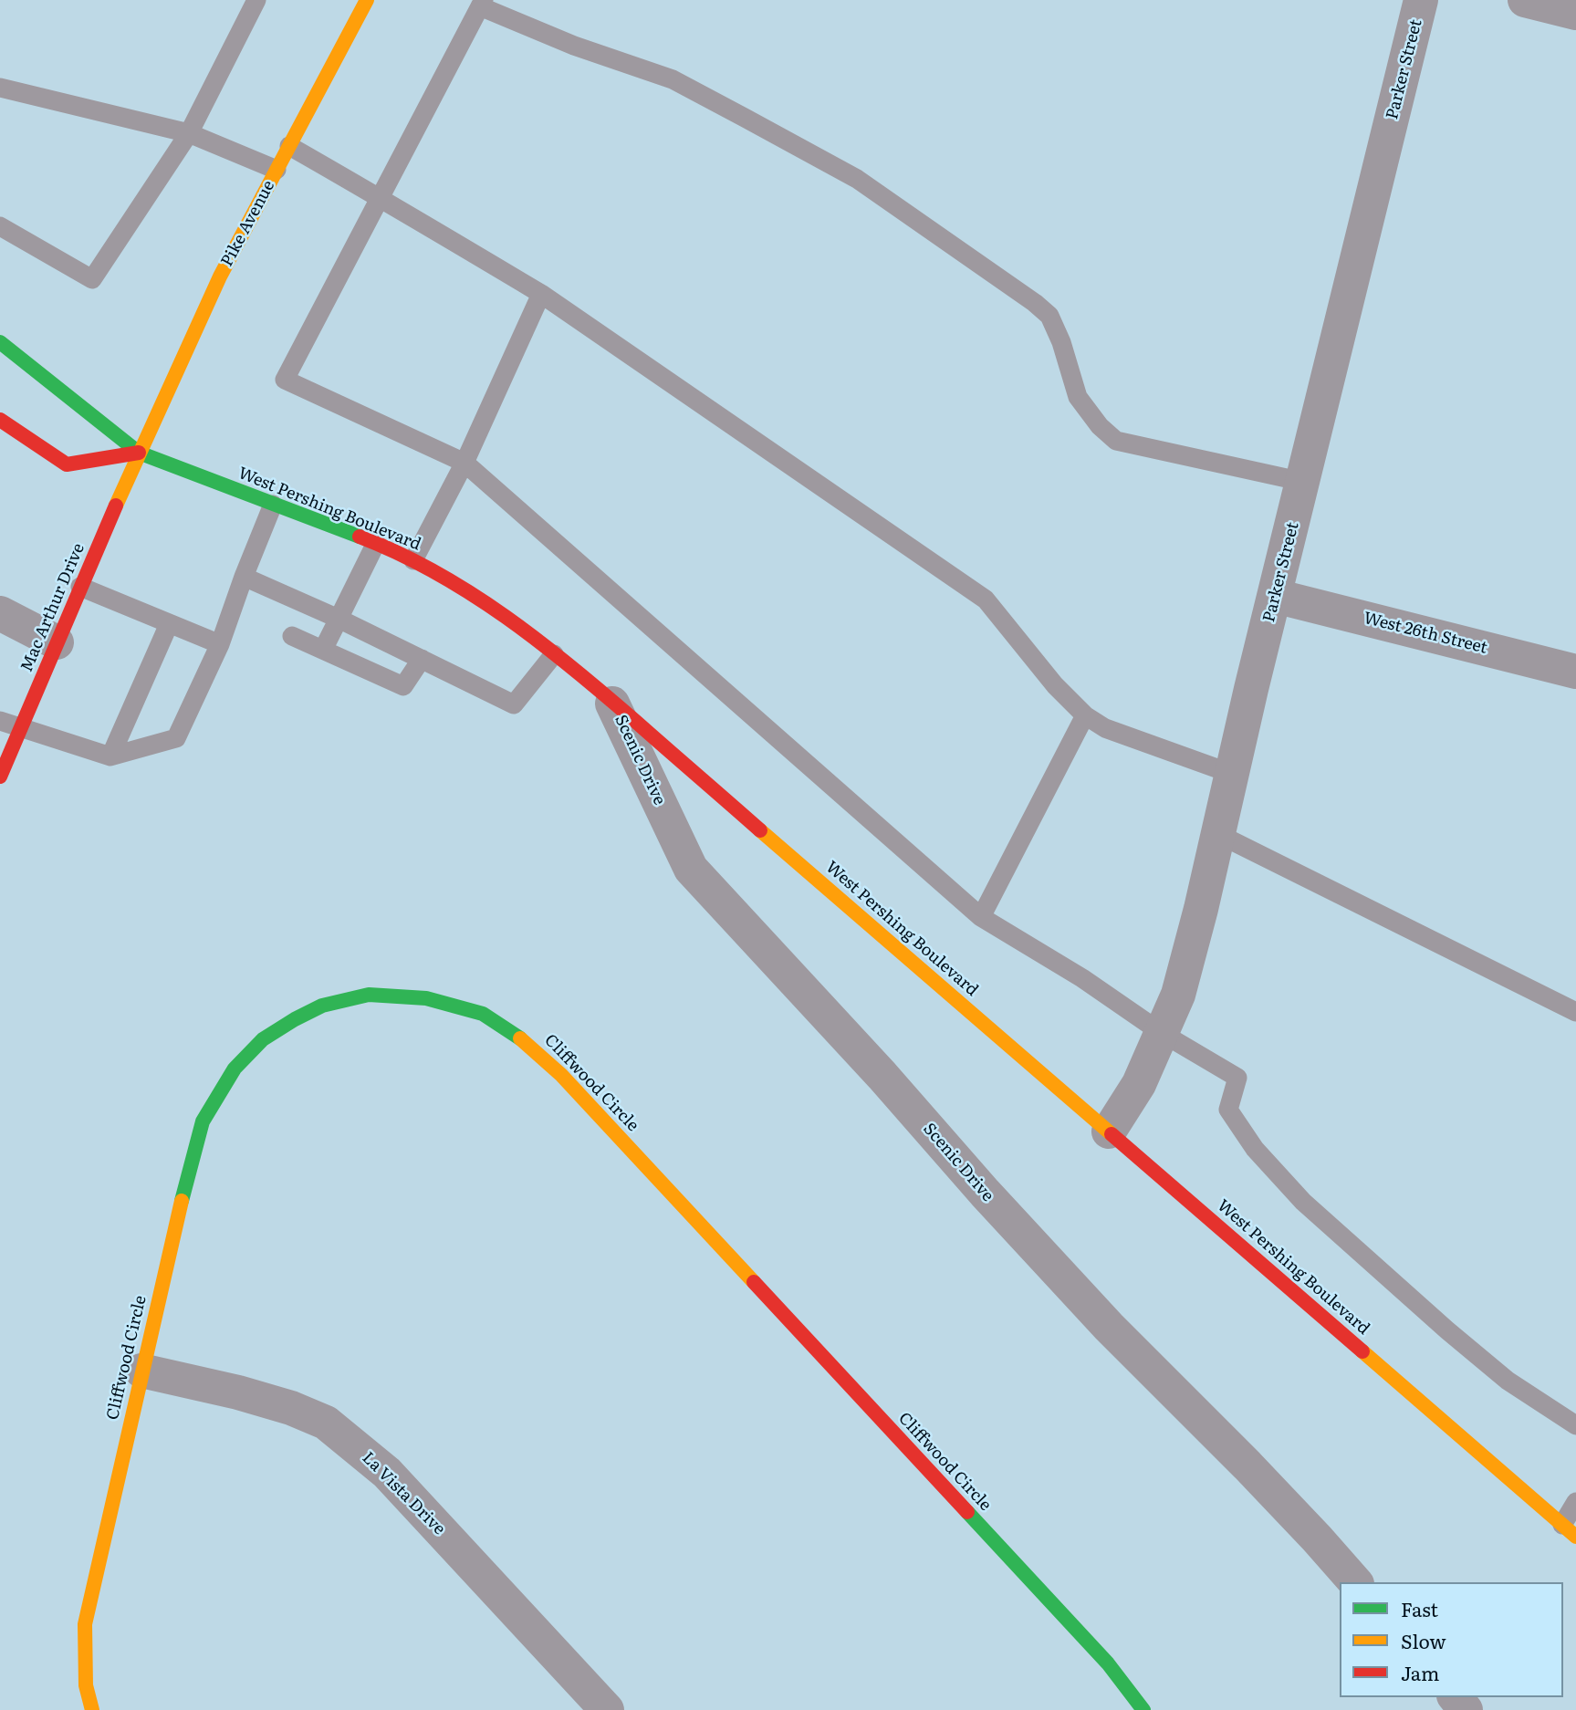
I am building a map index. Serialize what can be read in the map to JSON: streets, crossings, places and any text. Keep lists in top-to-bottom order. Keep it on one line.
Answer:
{"streets":{"street":["Parker Street","Pike Avenue","West Pershing Boulevard","Mac Arthur Drive","West 26th Street","Scenic Drive","Cliffwood Circle","La Vista Drive"]},"crossings":[["Parker Street","West Pershing Boulevard"],["Parker Street","West 26th Street"],["Pike Avenue","West Pershing Boulevard"],["Pike Avenue","Mac Arthur Drive"],["West Pershing Boulevard","Mac Arthur Drive"],["West Pershing Boulevard","Scenic Drive"],["Cliffwood Circle","La Vista Drive"]],"legend":["Fast","Slow","Jam"]}
